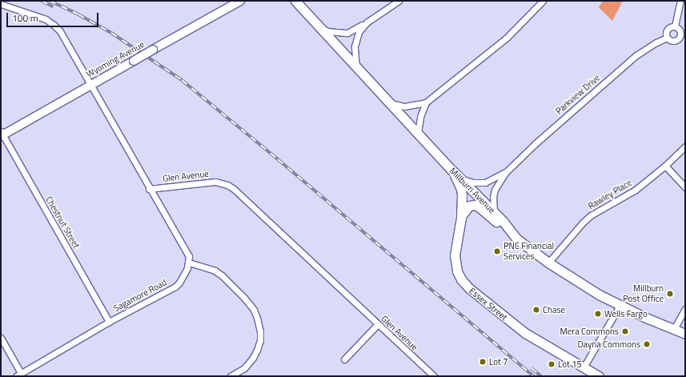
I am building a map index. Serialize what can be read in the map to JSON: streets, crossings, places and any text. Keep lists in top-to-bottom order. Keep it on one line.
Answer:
{"streets":{"main road":["Wyoming Avenue","Millburn Avenue","Essex Street"],"street":["Parkview Drive","Glen Avenue","Rawley Place","Chestnut Street","Sagamore Road"]},"crossings":[["Wyoming Avenue","Chestnut Street"],["Parkview Drive","Millburn Avenue"],["Millburn Avenue","Rawley Place"],["Millburn Avenue","Essex Street"],["Chestnut Street","Sagamore Road"]],"places":["PNC Financial Services","Millburn Post Office","Chase","Wells Fargo","Mera Commons","Dayna Commons","Lot 7","Lot 15"],"scale_bar":"100 m"}
